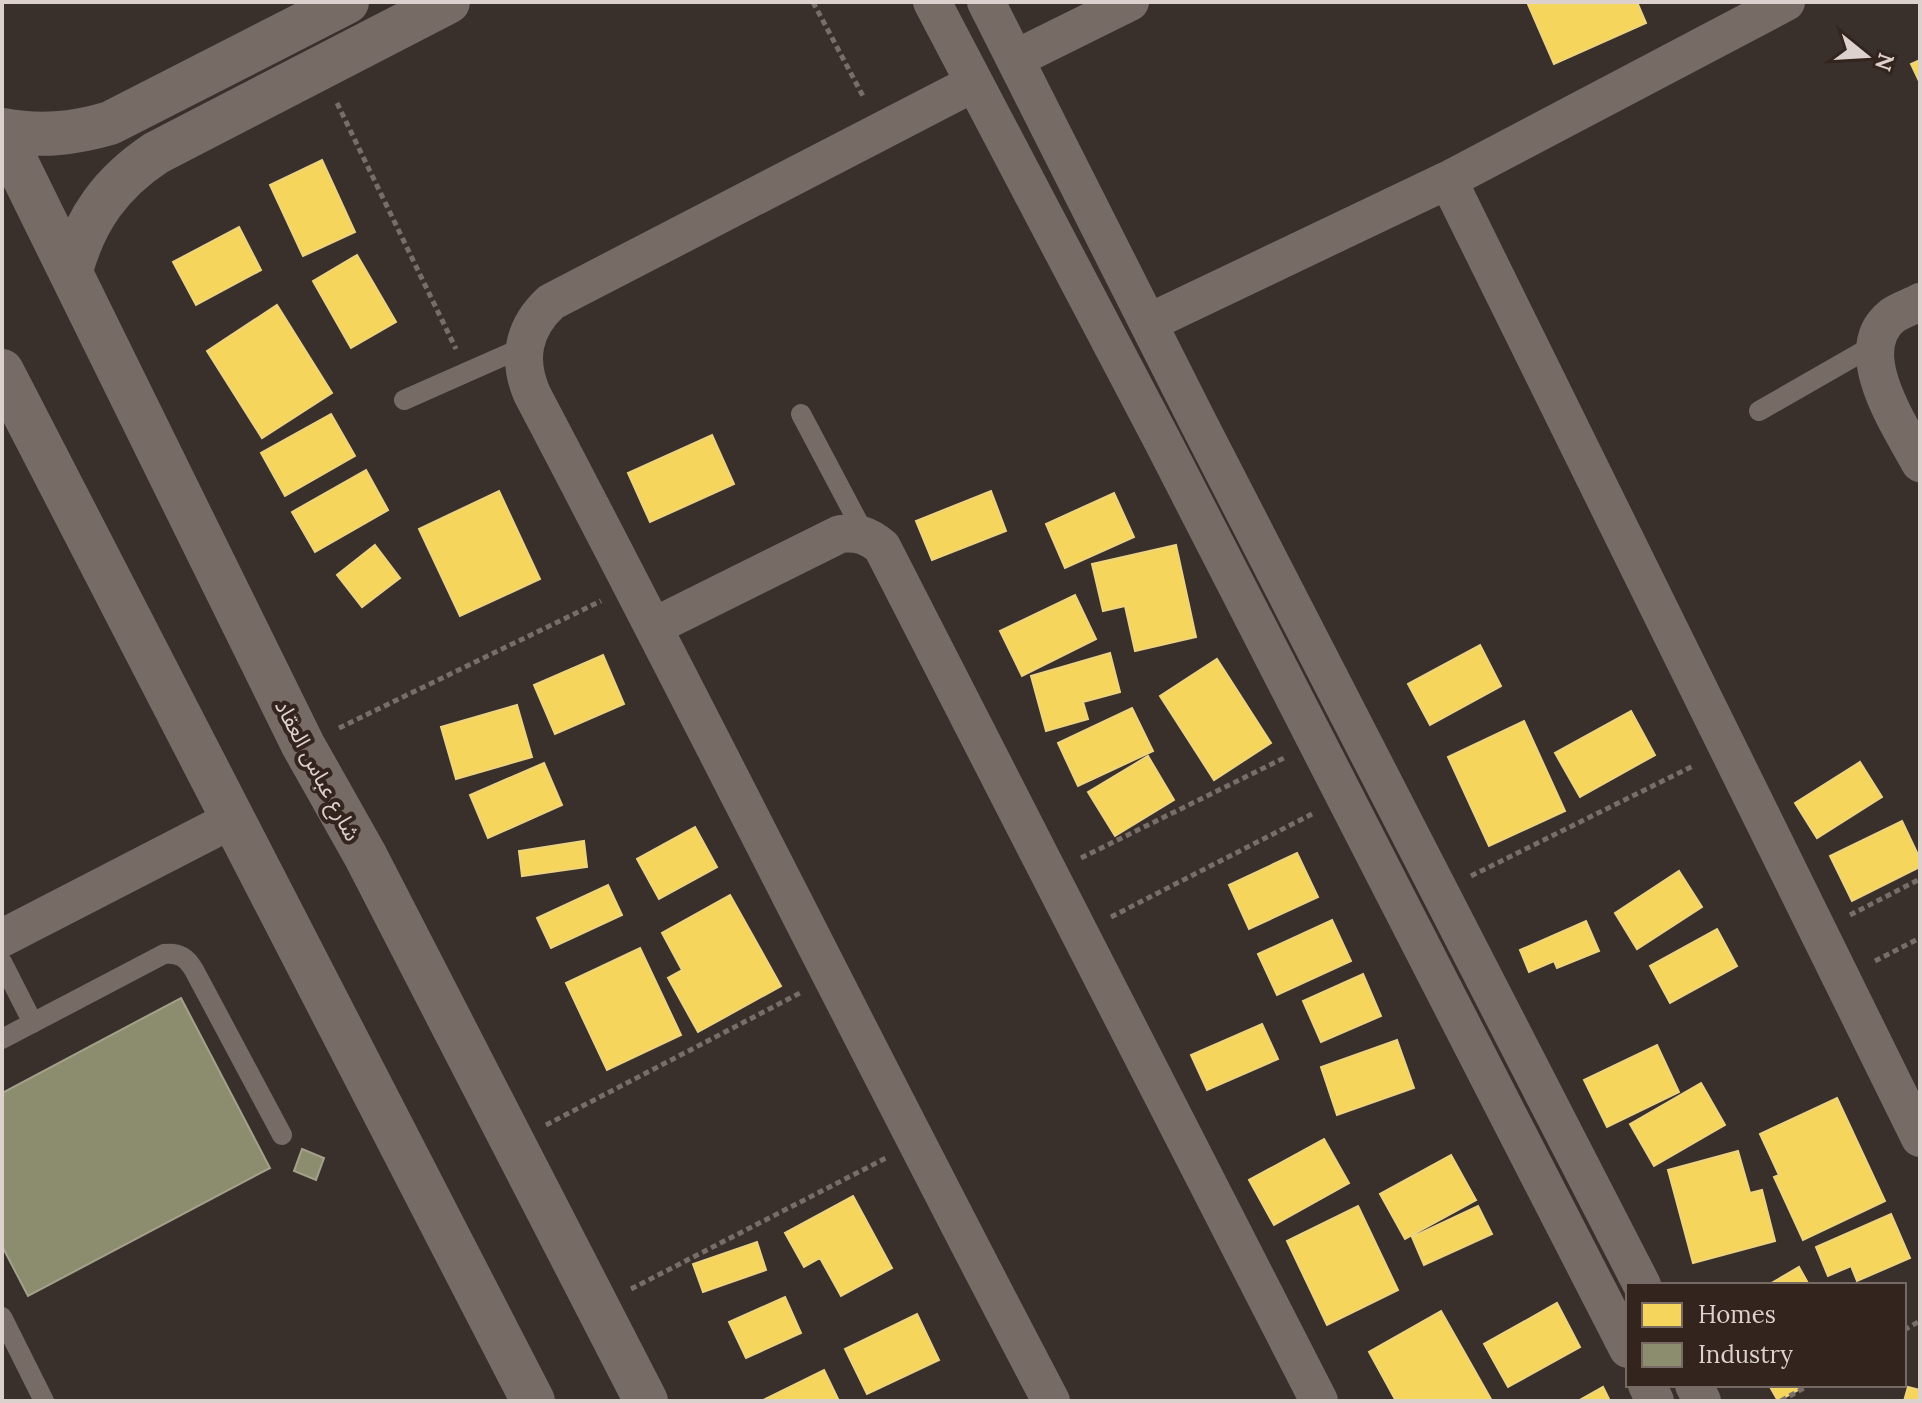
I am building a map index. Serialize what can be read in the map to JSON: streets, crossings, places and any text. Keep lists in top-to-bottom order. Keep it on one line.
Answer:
{"streets":{"street":["شارع عباس العقاد"]},"legend":["Homes","Industry"],"north":"right"}
